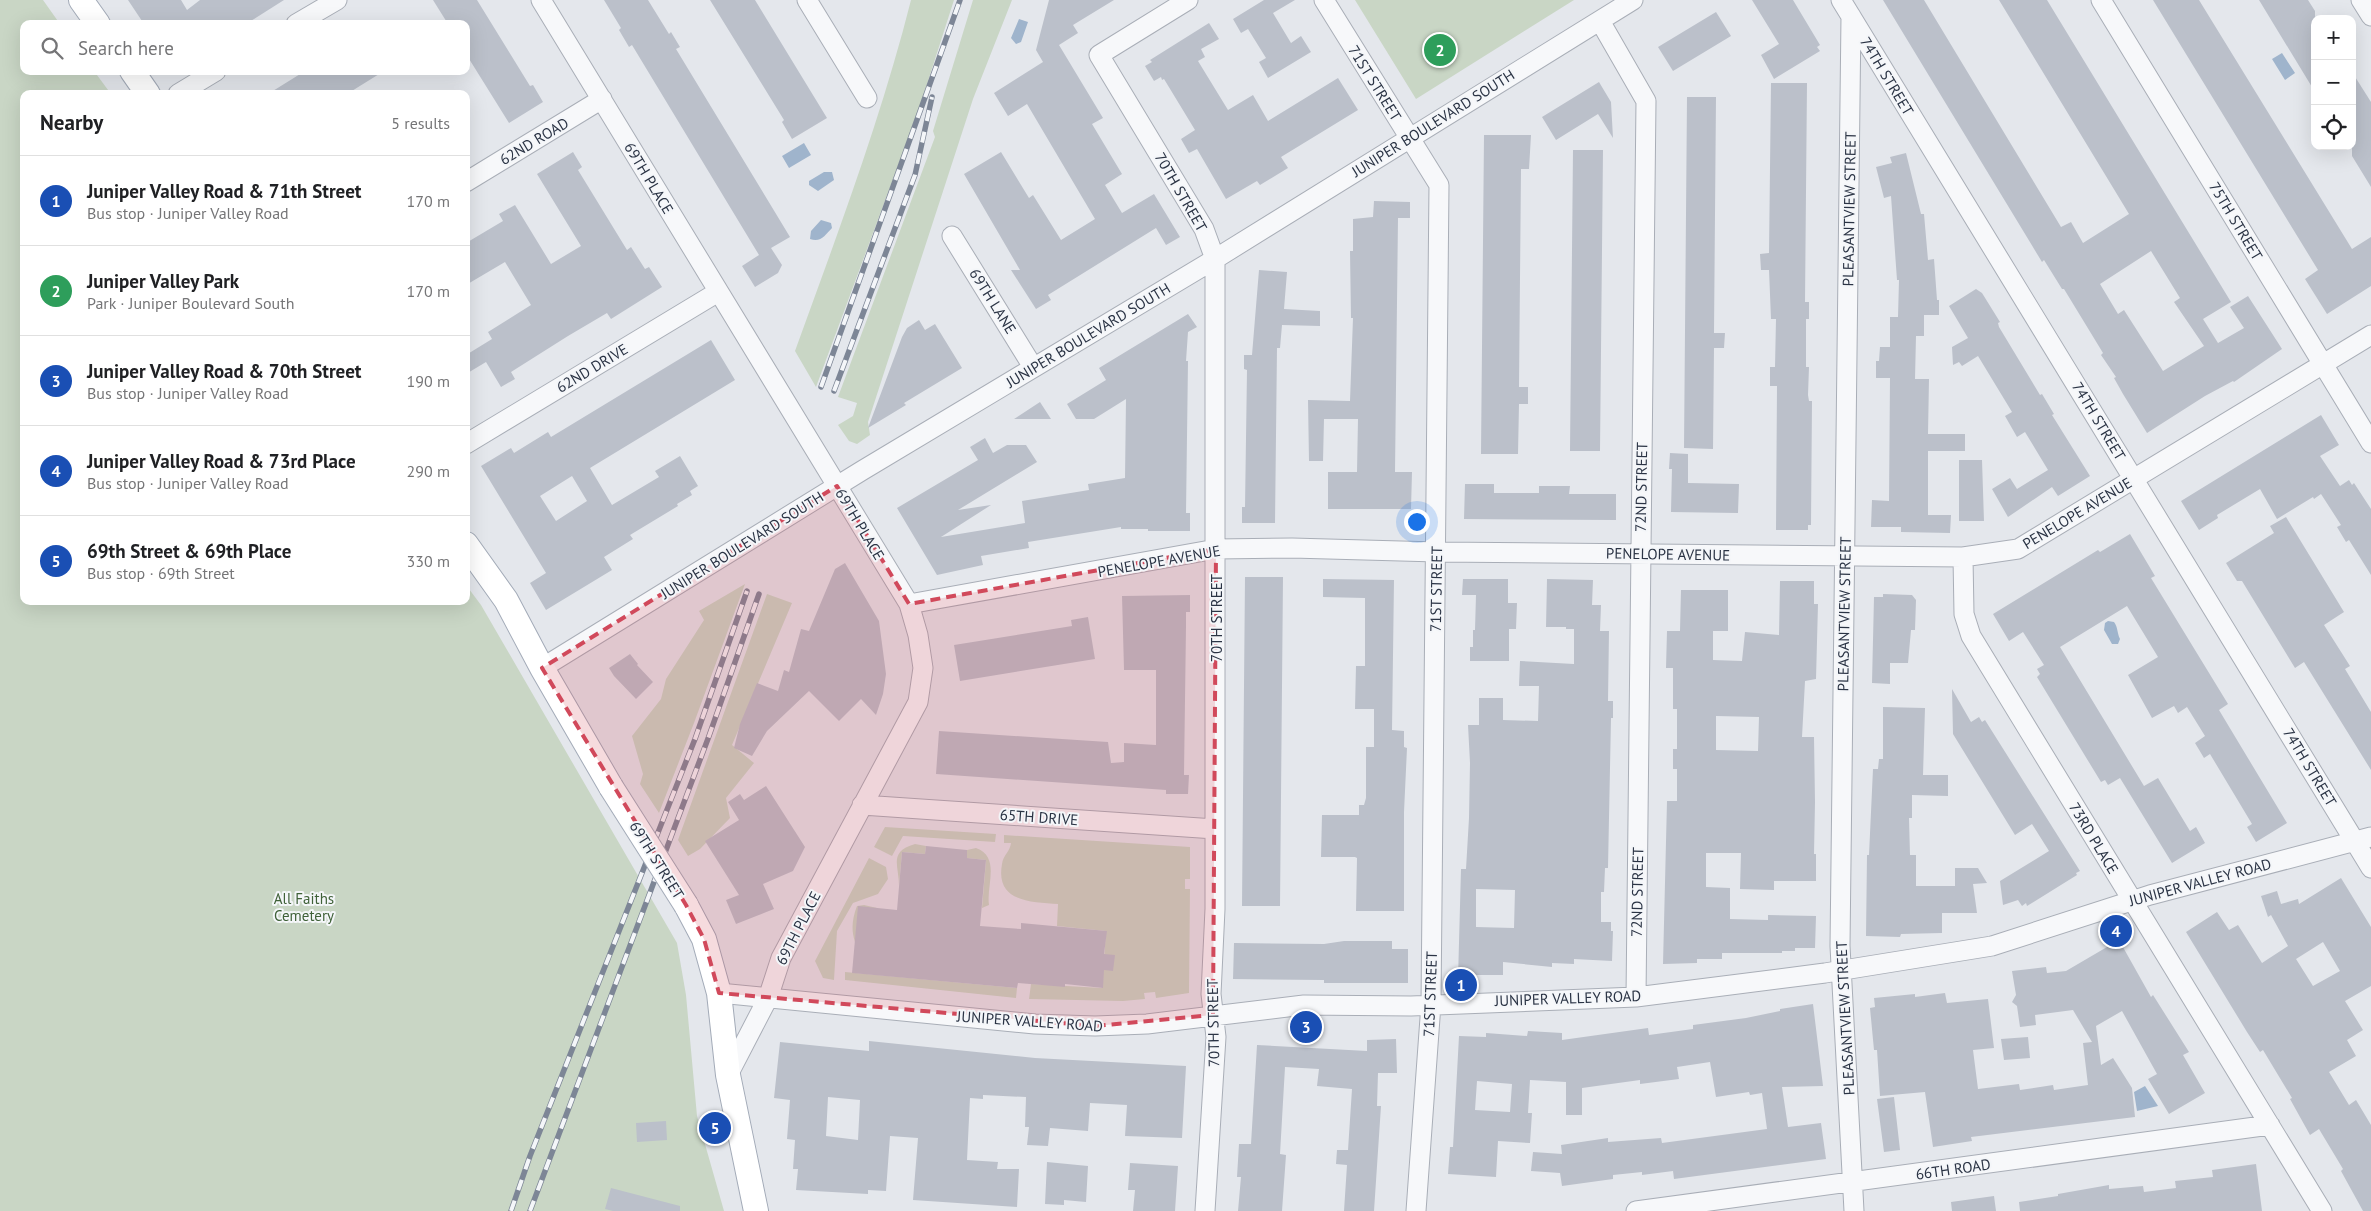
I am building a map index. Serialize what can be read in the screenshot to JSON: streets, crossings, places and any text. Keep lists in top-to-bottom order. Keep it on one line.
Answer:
{"streets":{"main road":["69TH STREET"],"street":["74TH STREET","71ST STREET","JUNIPER BOULEVARD SOUTH","62ND ROAD","69TH PLACE","70TH STREET","PLEASANTVIEW STREET","75TH STREET","69TH LANE","62ND DRIVE","72ND STREET","PENELOPE AVENUE","65TH DRIVE","73RD PLACE","JUNIPER VALLEY ROAD","66TH ROAD"]},"crossings":[["74TH STREET","PLEASANTVIEW STREET"],["74TH STREET","PENELOPE AVENUE"],["74TH STREET","JUNIPER VALLEY ROAD"],["71ST STREET","JUNIPER BOULEVARD SOUTH"],["71ST STREET","PENELOPE AVENUE"],["71ST STREET","JUNIPER VALLEY ROAD"],["JUNIPER BOULEVARD SOUTH","69TH PLACE"],["JUNIPER BOULEVARD SOUTH","70TH STREET"],["JUNIPER BOULEVARD SOUTH","69TH LANE"],["JUNIPER BOULEVARD SOUTH","72ND STREET"],["JUNIPER BOULEVARD SOUTH","69TH STREET"],["62ND ROAD","69TH PLACE"],["69TH PLACE","62ND DRIVE"],["69TH PLACE","PENELOPE AVENUE"],["69TH PLACE","65TH DRIVE"],["69TH PLACE","69TH STREET"],["69TH PLACE","JUNIPER VALLEY ROAD"],["70TH STREET","PENELOPE AVENUE"],["70TH STREET","65TH DRIVE"],["70TH STREET","JUNIPER VALLEY ROAD"],["PLEASANTVIEW STREET","PENELOPE AVENUE"],["PLEASANTVIEW STREET","JUNIPER VALLEY ROAD"],["PLEASANTVIEW STREET","66TH ROAD"],["75TH STREET","PENELOPE AVENUE"],["72ND STREET","PENELOPE AVENUE"],["72ND STREET","JUNIPER VALLEY ROAD"],["PENELOPE AVENUE","73RD PLACE"],["73RD PLACE","JUNIPER VALLEY ROAD"],["73RD PLACE","66TH ROAD"],["69TH STREET","JUNIPER VALLEY ROAD"]],"parks":["All Faiths Cemetery"],"page":{"map_buttons":["+","−"],"search":"Search here","pins":["2","4","1","3","5"],"heading":["Nearby","5 results"],"list":[{"mark":"1","name":"Juniper Valley Road & 71th Street","note":"Bus stop · Juniper Valley Road","value":"170 m"},{"mark":"2","name":"Juniper Valley Park","note":"Park · Juniper Boulevard South","value":"170 m"},{"mark":"3","name":"Juniper Valley Road & 70th Street","note":"Bus stop · Juniper Valley Road","value":"190 m"},{"mark":"4","name":"Juniper Valley Road & 73rd Place","note":"Bus stop · Juniper Valley Road","value":"290 m"},{"mark":"5","name":"69th Street & 69th Place","note":"Bus stop · 69th Street","value":"330 m"}]}}
